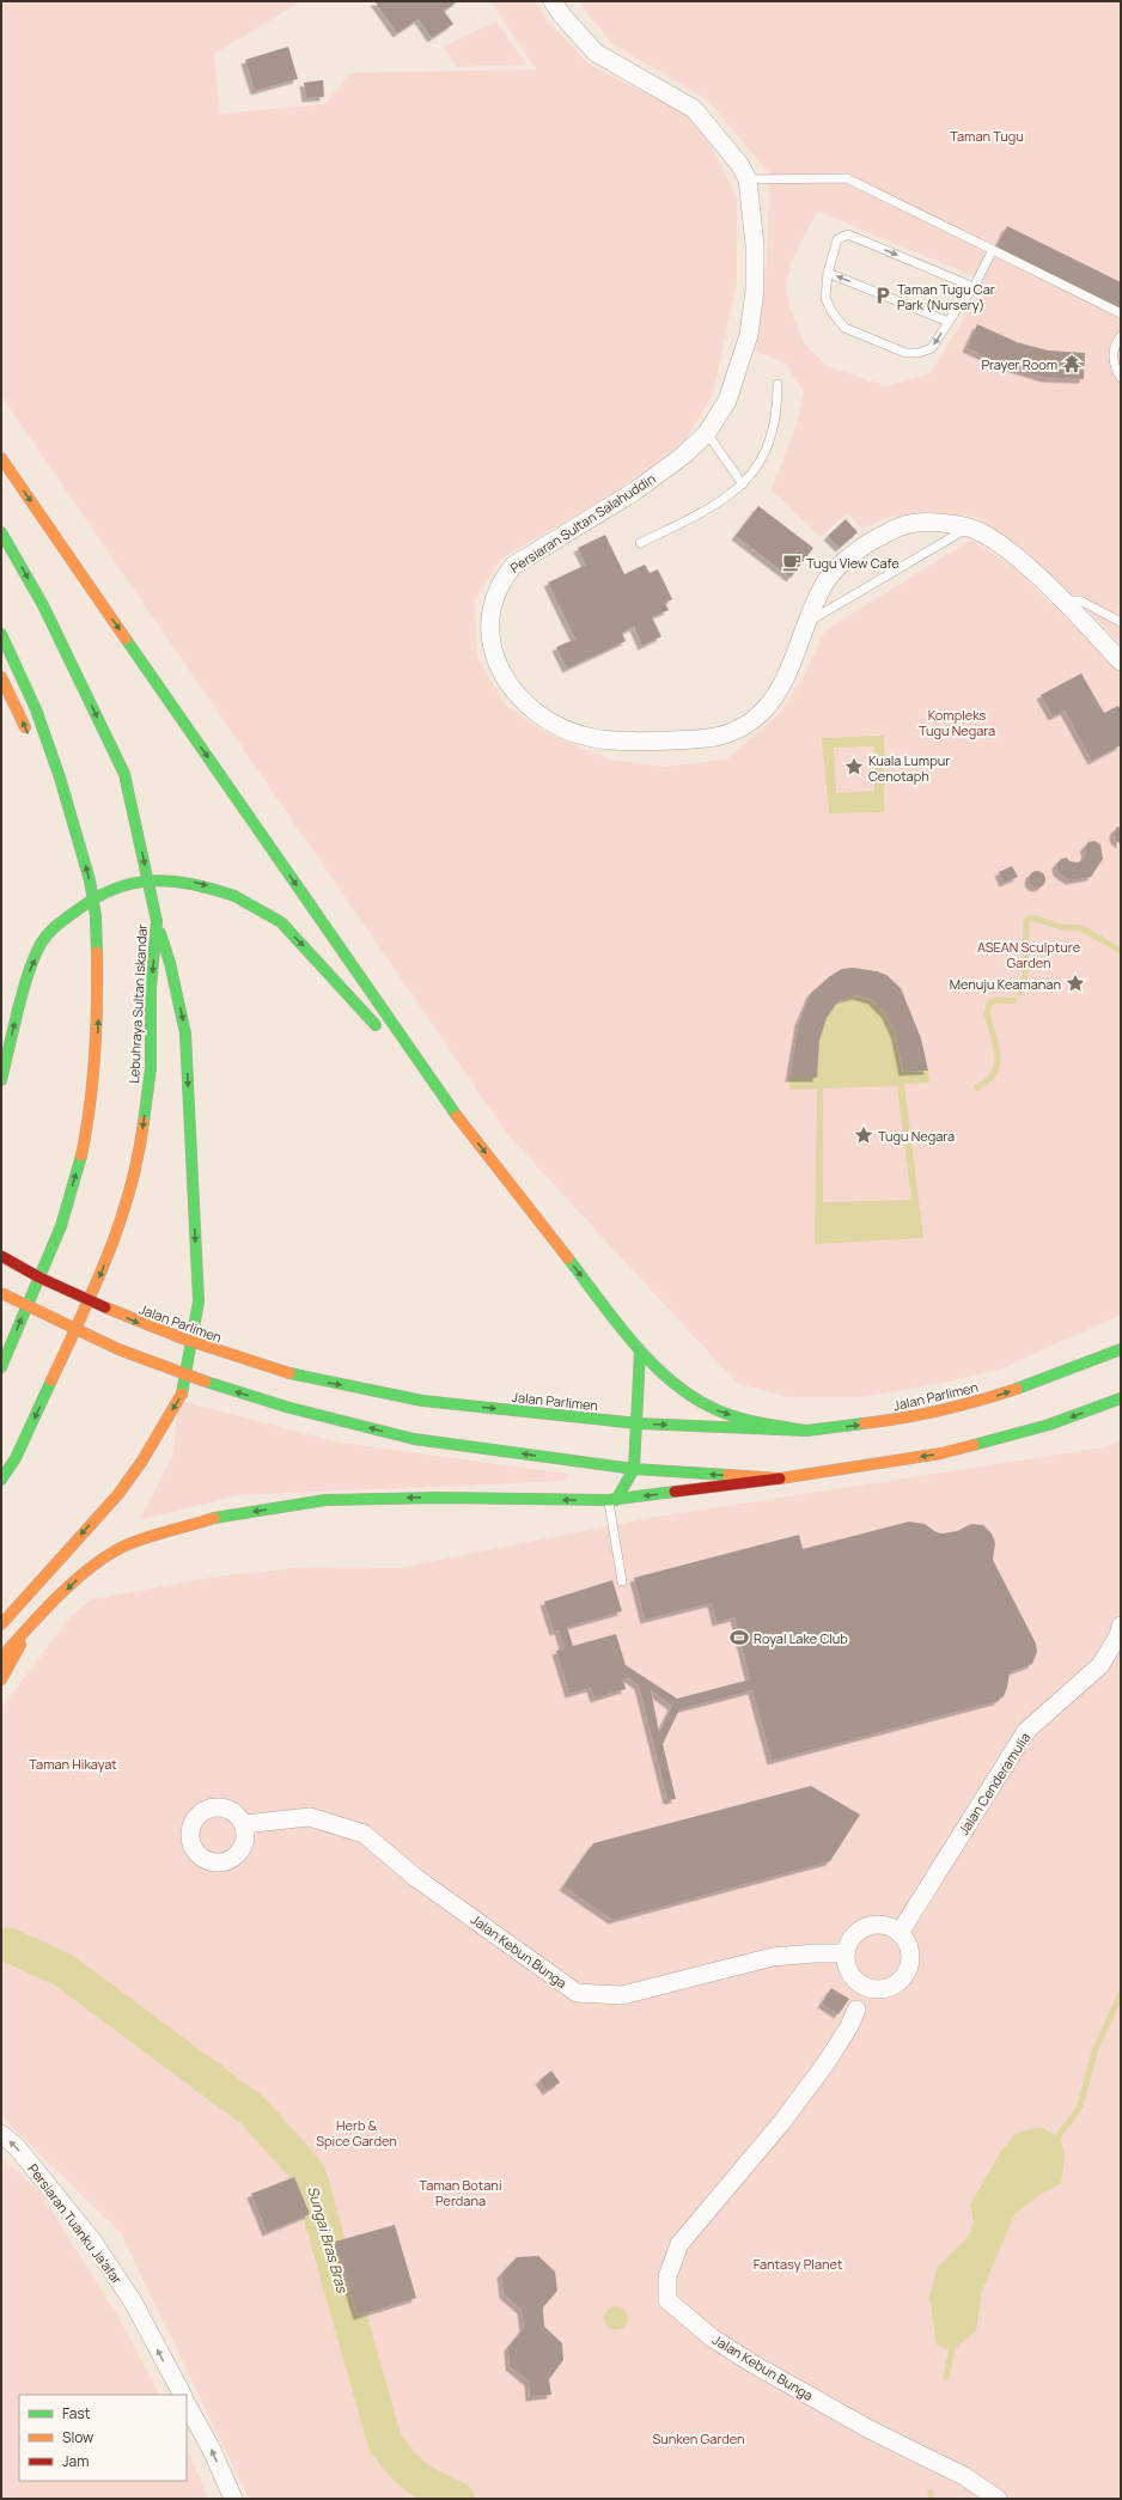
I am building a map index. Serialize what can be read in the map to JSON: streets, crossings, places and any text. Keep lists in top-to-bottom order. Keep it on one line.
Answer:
{"streets":{"main road":["Lebuhraya Sultan Iskandar","Jalan Parlimen"],"street":["Persiaran Sultan Salahuddin","Jalan Cenderamulia","Jalan Kebun Bunga","Persiaran Tuanku Ja'afar"]},"crossings":[["Jalan Cenderamulia","Jalan Kebun Bunga"]],"one_way":["Persiaran Tuanku Ja'afar"],"water":["Sungai Bras Bras"],"parks":["Taman Tugu","Kompleks Tugu Negara","ASEAN Sculpture Garden","Taman Hikayat","Herb & Spice Garden","Taman Botani Perdana","Fantasy Planet","Sunken Garden"],"places":{"parking":["Taman Tugu Car Park (Nursery)"],"temple":["Prayer Room"],"cafe":["Tugu View Cafe"],"place":["Kuala Lumpur Cenotaph","Menuju Keamanan","Tugu Negara"],"sports":["Royal Lake Club"]},"legend":["Fast","Slow","Jam"]}
